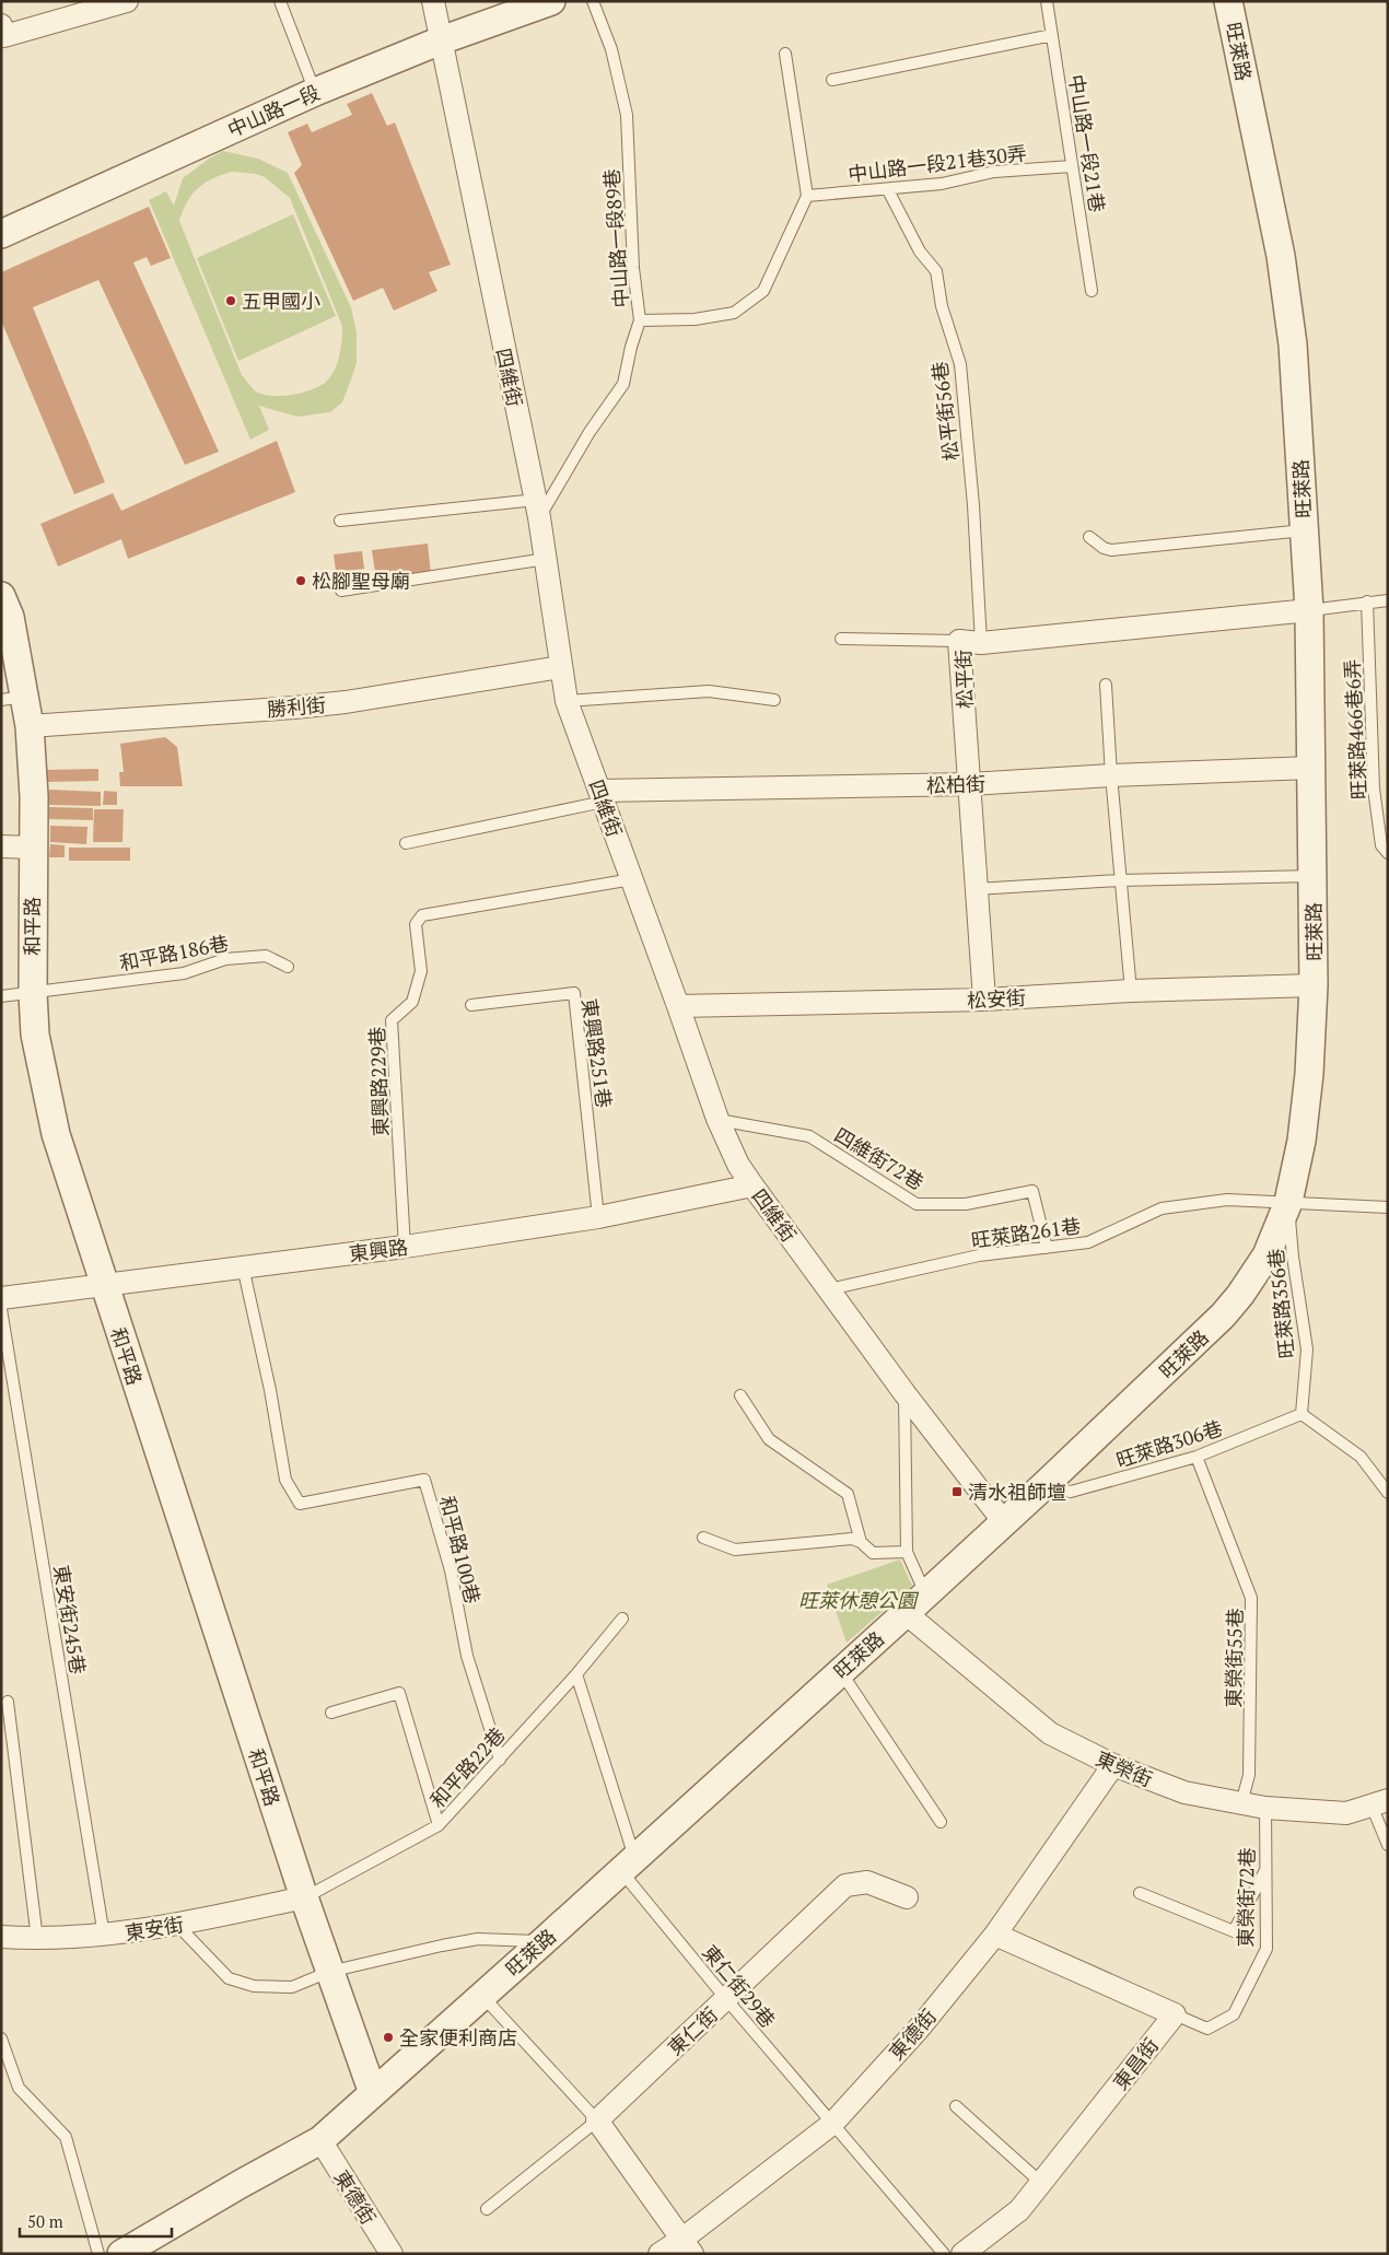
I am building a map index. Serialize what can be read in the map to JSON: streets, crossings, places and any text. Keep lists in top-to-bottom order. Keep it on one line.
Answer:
{"streets":{"street":["旺萊路","中山路一段","四維街","松平街","勝利街","松柏街","和平路","松安街","東興路","東榮街","東安街","東仁街","東德街","東昌街"],"lane":["中山路一段21巷","中山路一段21巷30弄","中山路一段89巷","松平街56巷","旺萊路466巷6弄","和平路186巷","東興路251巷","東興路229巷","四維街72巷","旺萊路261巷","旺萊路356巷","旺萊路306巷","和平路100巷","東安街245巷","東榮街55巷","和平路22巷","東榮街72巷","東仁街29巷"]},"crossings":[["旺萊路","四維街"],["旺萊路","松平街"],["旺萊路","松柏街"],["旺萊路","和平路"],["旺萊路","松安街"],["旺萊路","旺萊路261巷"],["旺萊路","旺萊路356巷"],["旺萊路","旺萊路306巷"],["旺萊路","東榮街"],["旺萊路","東仁街29巷"],["旺萊路","東德街"],["中山路一段","四維街"],["中山路一段21巷","中山路一段21巷30弄"],["中山路一段21巷30弄","松平街56巷"],["中山路一段89巷","四維街"],["四維街","勝利街"],["四維街","松柏街"],["四維街","松安街"],["四維街","東興路229巷"],["四維街","四維街72巷"],["四維街","旺萊路261巷"],["四維街","東興路"],["松平街56巷","松平街"],["松平街","松柏街"],["松平街","松安街"],["勝利街","和平路"],["和平路","和平路186巷"],["和平路","東興路"],["和平路","和平路22巷"],["和平路","東安街"],["東興路251巷","東興路"],["東興路229巷","東興路"],["四維街72巷","旺萊路261巷"],["旺萊路261巷","旺萊路356巷"],["東興路","和平路100巷"],["旺萊路356巷","旺萊路306巷"],["旺萊路306巷","東榮街55巷"],["和平路100巷","和平路22巷"],["東安街245巷","東安街"],["東榮街55巷","東榮街"],["和平路22巷","東安街"],["東榮街","東榮街72巷"],["東榮街","東德街"],["東榮街72巷","東昌街"],["東仁街29巷","東仁街"],["東仁街29巷","東德街"]],"parks":["旺萊休憩公園"],"places":{"other":["五甲國小","松腳聖母廟","全家便利商店"],"transit":["清水祖師壇"]},"scale_bar":"50 m"}
